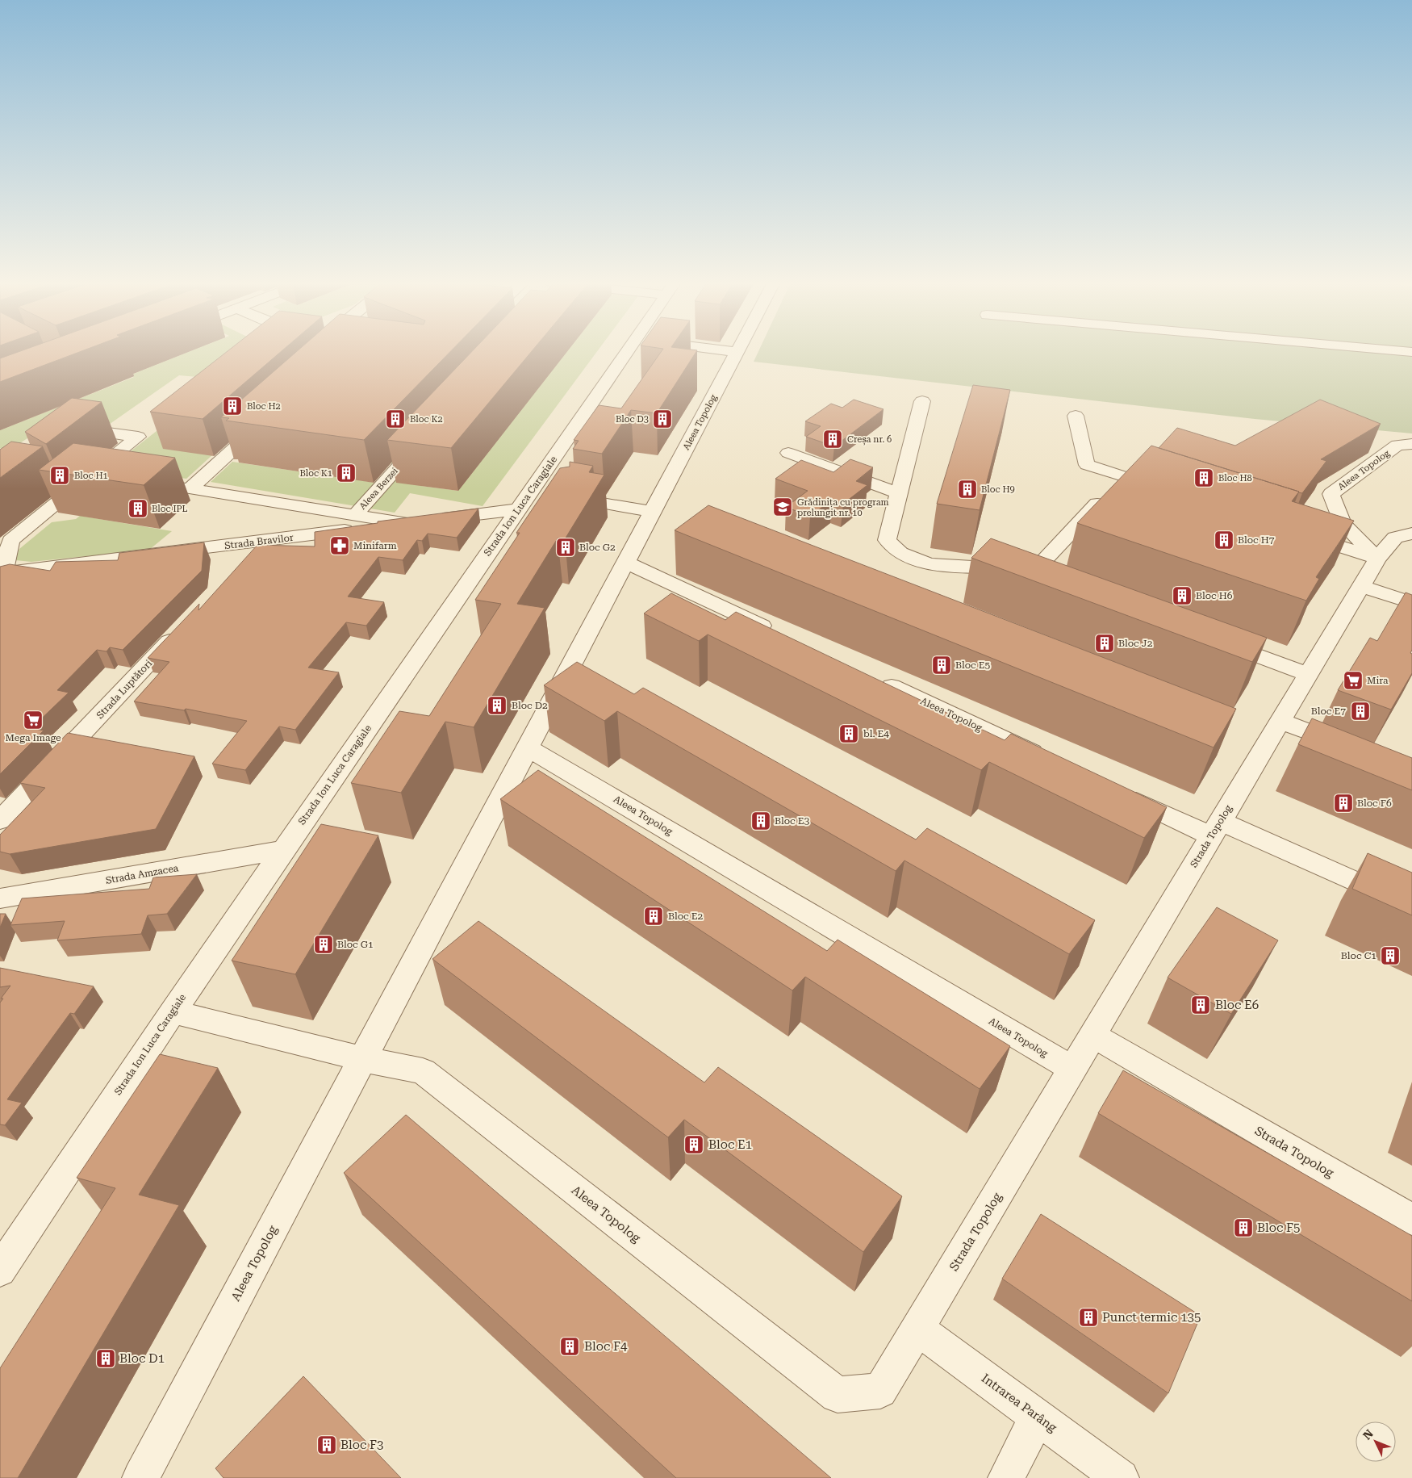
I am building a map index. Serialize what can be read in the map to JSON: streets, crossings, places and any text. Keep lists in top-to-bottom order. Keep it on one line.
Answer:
{"streets":{"street":["Aleea Topolog","Aleea Berzei","Strada Ion Luca Caragiale","Strada Bravilor","Strada Luptători","Strada Topolog","Strada Amzacea","Intrarea Parâng"]},"crossings":[["Aleea Topolog","Strada Bravilor"],["Aleea Topolog","Strada Topolog"],["Aleea Berzei","Strada Bravilor"],["Strada Ion Luca Caragiale","Strada Bravilor"],["Strada Ion Luca Caragiale","Strada Amzacea"],["Strada Topolog","Intrarea Parâng"]],"places":{"building":["Bloc H2","Bloc K2","Bloc D3","Creșa nr. 6","Bloc K1","Bloc H1","Bloc H8","Bloc H9","Bloc IPL","Bloc H7","Bloc G2","Bloc H6","Bloc J2","Bloc E5","Bloc D2","Bloc E7","bl. E4","Bloc F6","Bloc E3","Bloc E2","Bloc G1","Bloc C1","Bloc E6","Bloc E1","Bloc F5","Punct termic 135","Bloc F4","Bloc D1","Bloc F3"],"school or university":["Grădinița cu program prelungit nr. 10"],"pharmacy":["Minifarm"],"supermarket":["Mira","Mega Image"]},"north":"top left"}
